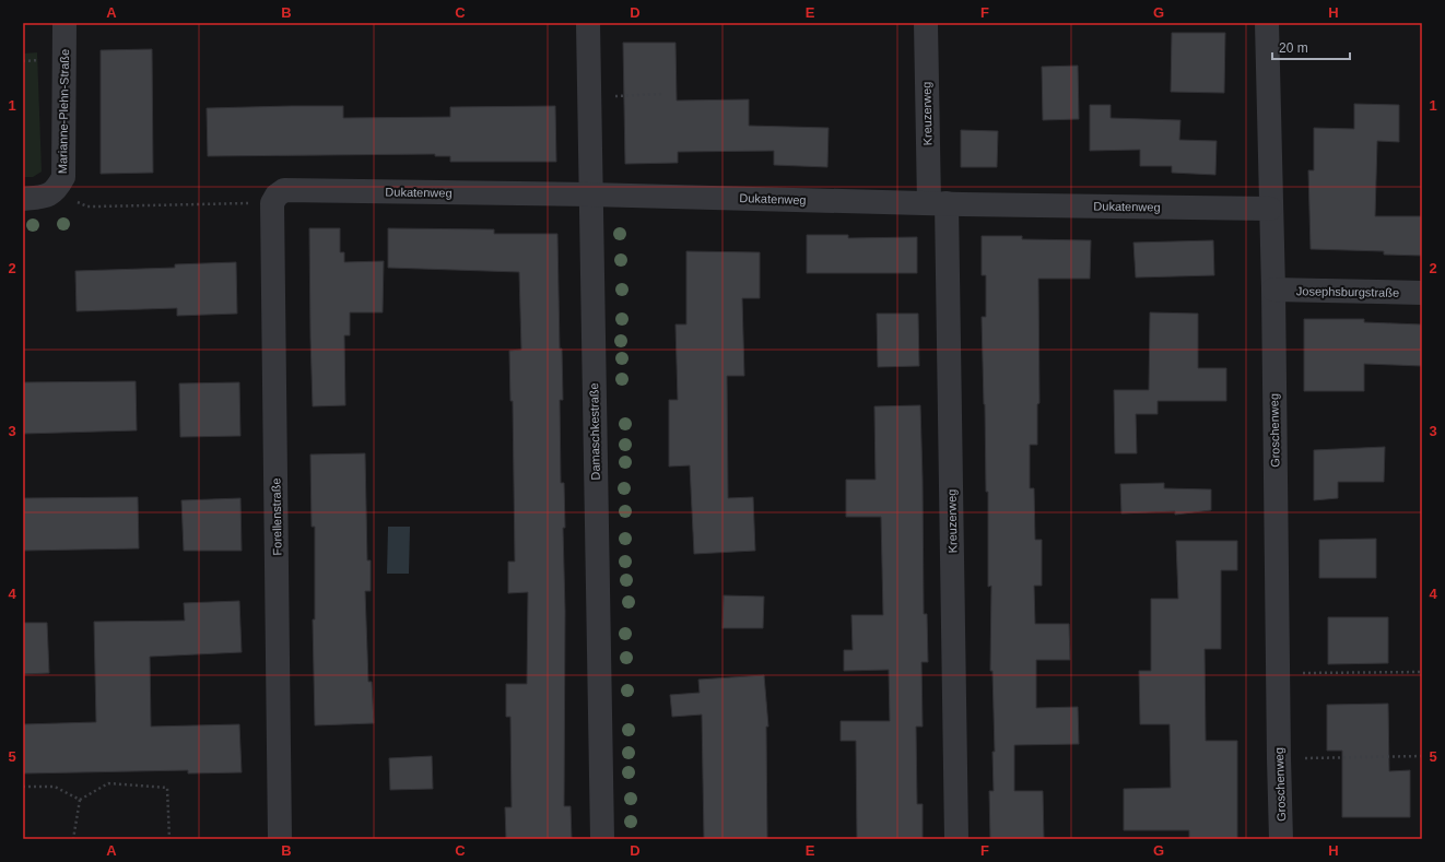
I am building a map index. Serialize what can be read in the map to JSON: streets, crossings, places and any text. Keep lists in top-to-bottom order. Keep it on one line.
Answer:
{"streets":{"street":["Marianne-Plehn-Straße","Kreuzerweg","Dukatenweg","Josephsburgstraße","Groschenweg","Damaschkestraße","Forellenstraße"]},"crossings":[["Kreuzerweg","Dukatenweg"],["Dukatenweg","Groschenweg"],["Dukatenweg","Damaschkestraße"],["Dukatenweg","Forellenstraße"],["Josephsburgstraße","Groschenweg"]],"scale_bar":"20 m","grid":{"columns":["A","B","C","D","E","F","G","H"],"rows":["1","2","3","4","5"]}}
